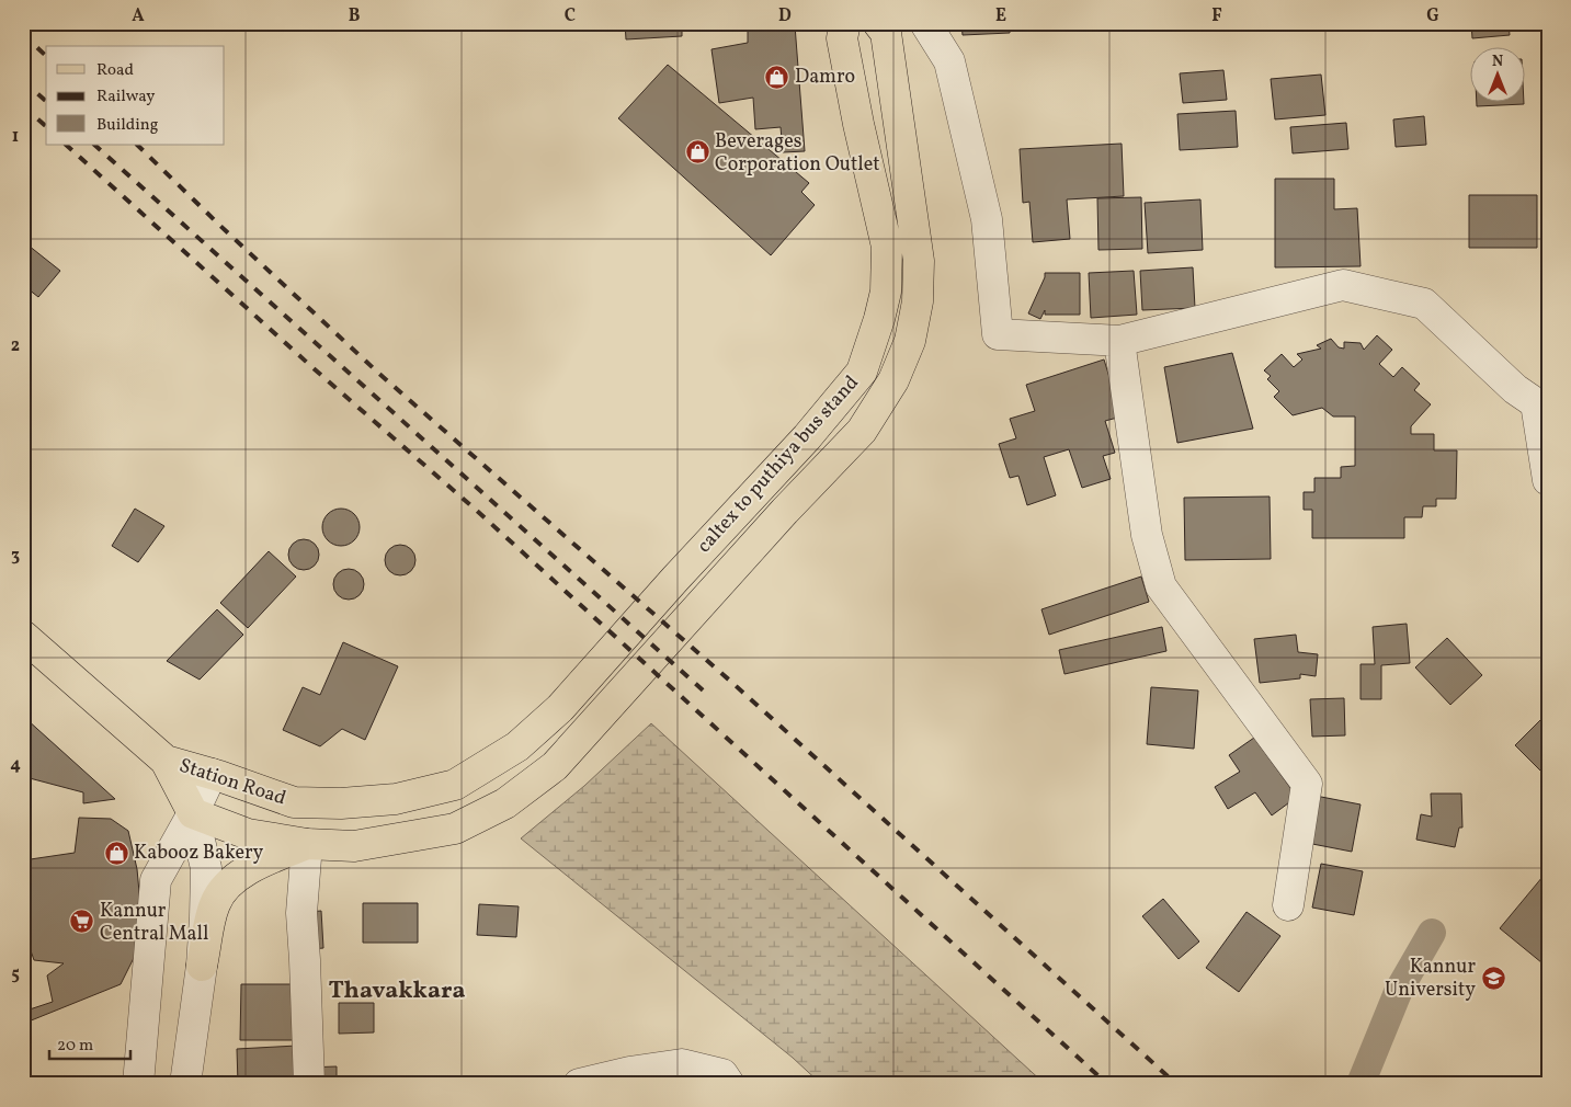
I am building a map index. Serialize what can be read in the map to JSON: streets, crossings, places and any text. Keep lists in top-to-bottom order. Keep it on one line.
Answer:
{"streets":{"main road":["caltex to puthiya bus stand","Station Road"]},"crossings":[["caltex to puthiya bus stand","Station Road"]],"districts":["Thavakkara"],"places":{"shop":["Damro","Beverages Corporation Outlet","Kabooz Bakery"],"supermarket":["Kannur Central Mall"],"school or university":["Kannur University"]},"legend":["Road","Railway","Building"],"scale_bar":"20 m","north":"top","grid":{"columns":["A","B","C","D","E","F","G"],"rows":["1","2","3","4","5"]}}
